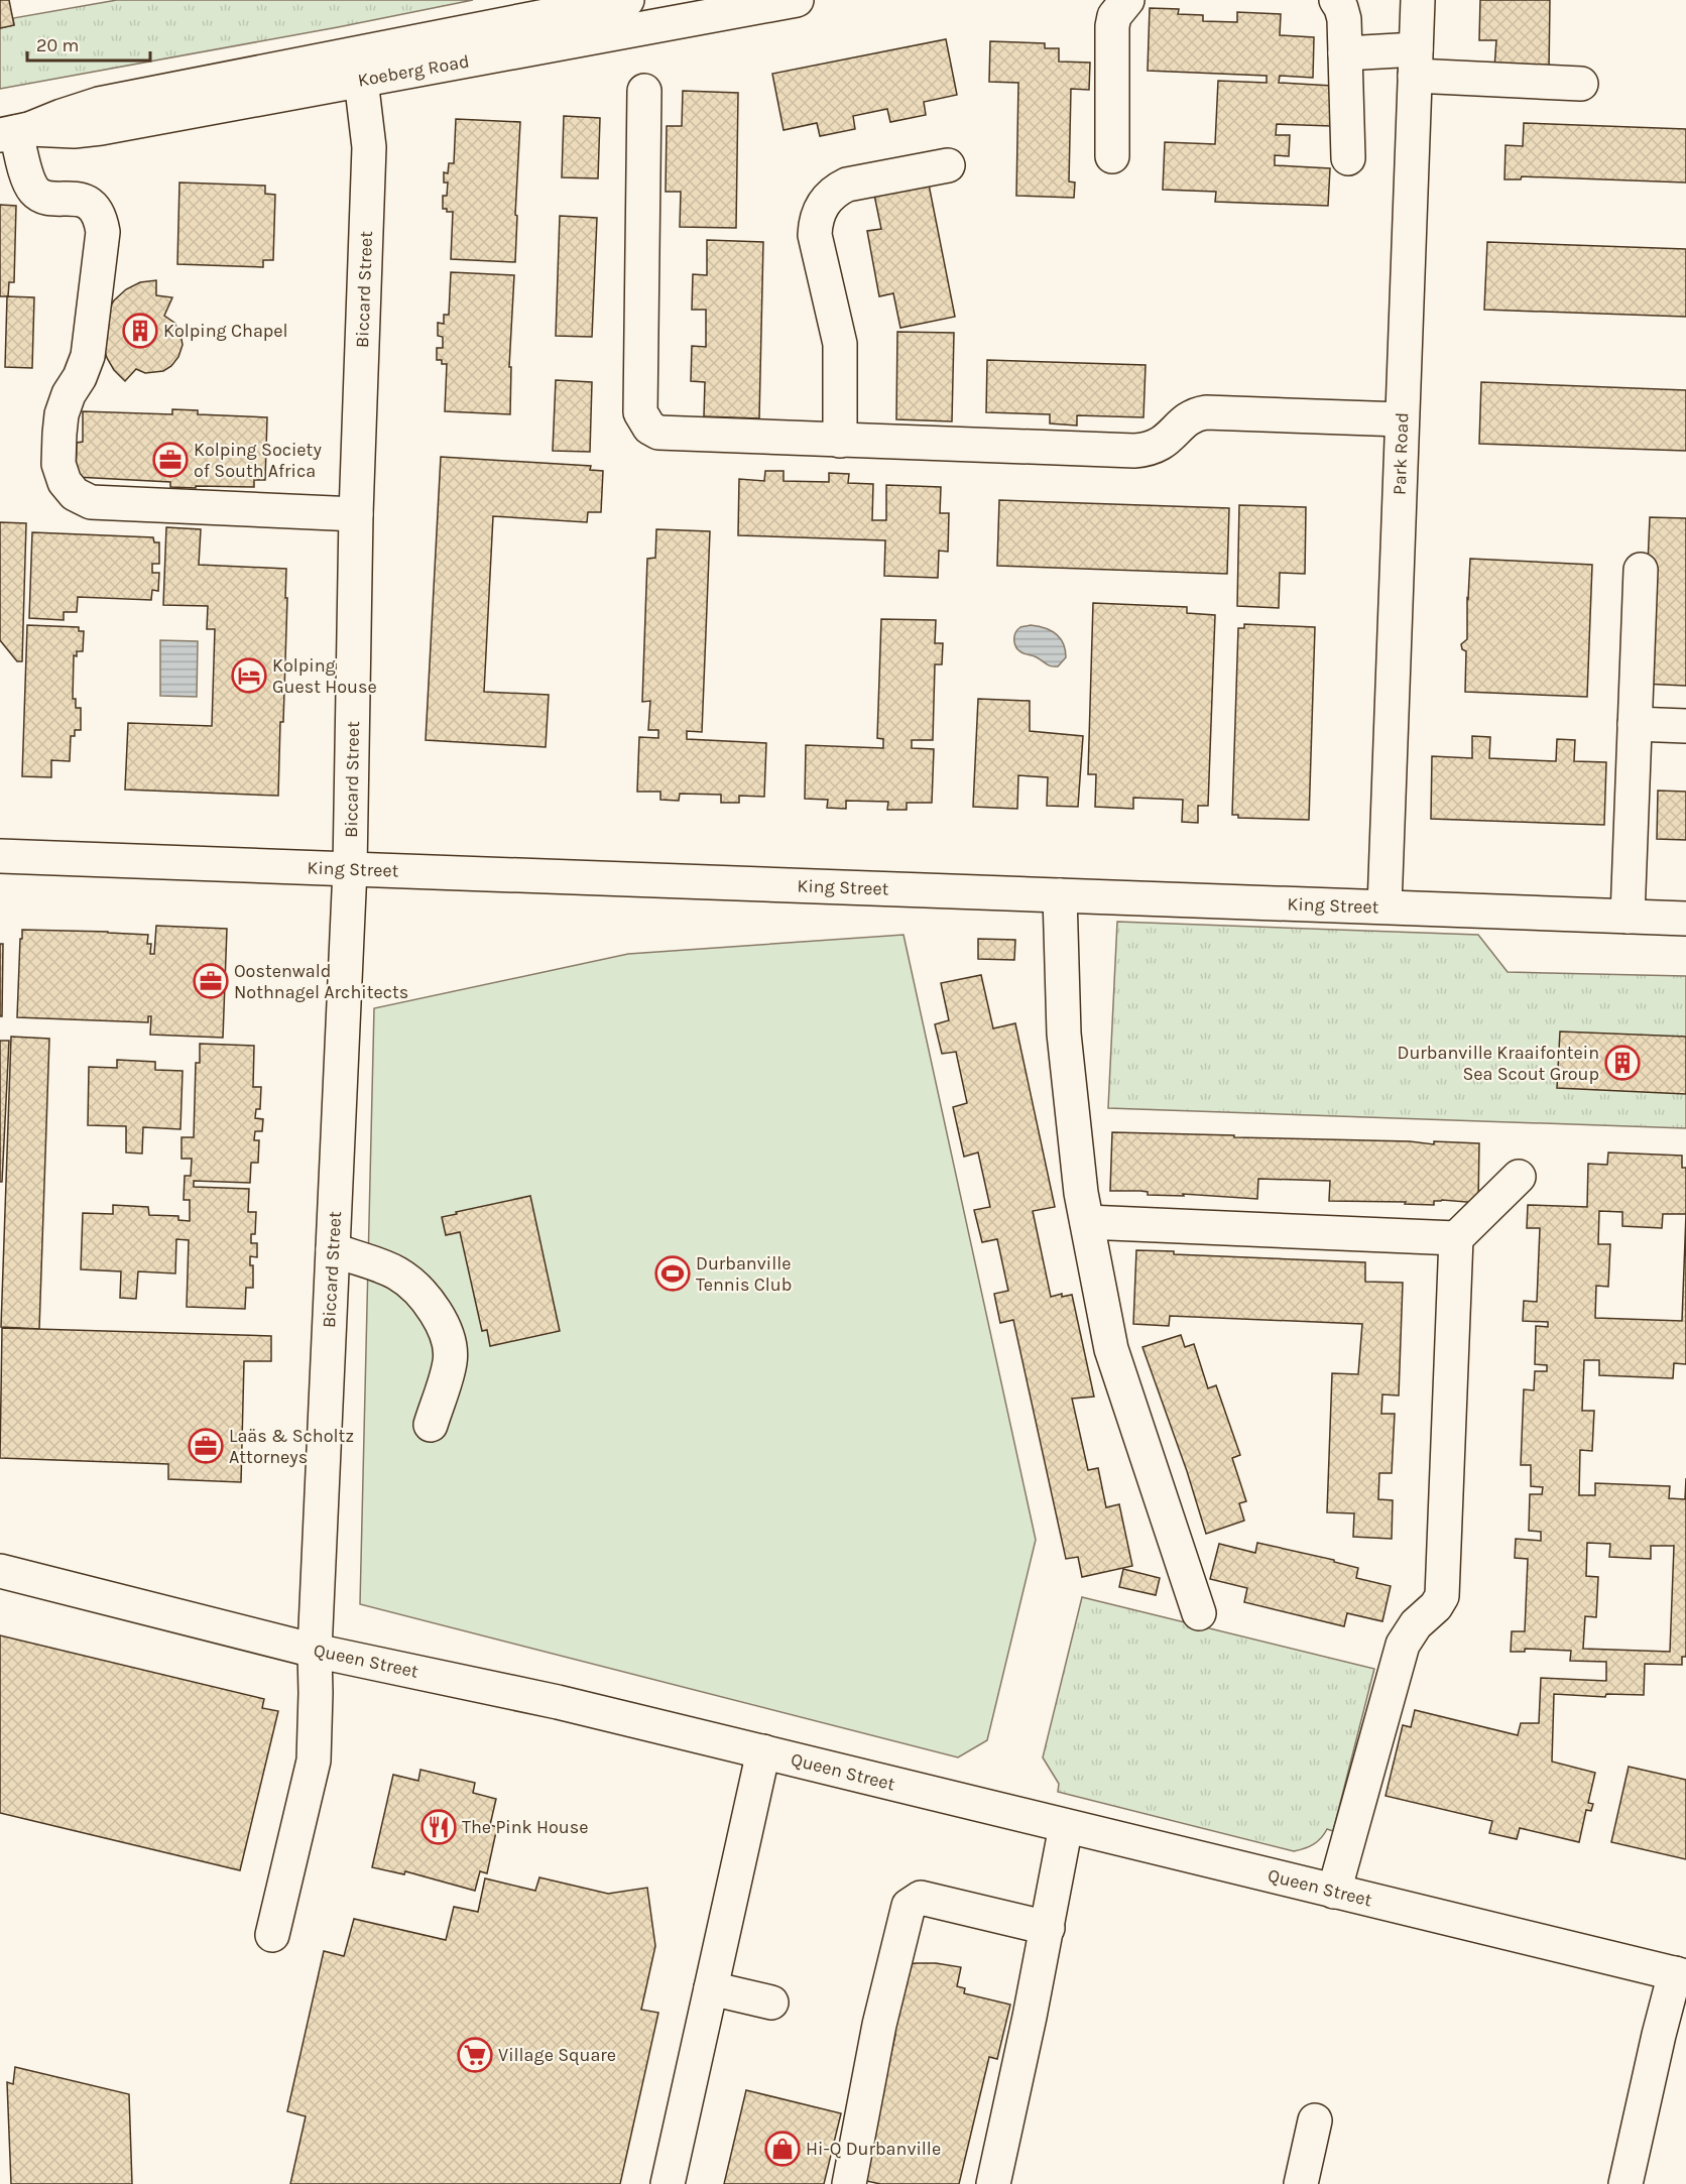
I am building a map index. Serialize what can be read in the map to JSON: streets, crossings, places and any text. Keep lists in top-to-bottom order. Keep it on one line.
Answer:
{"streets":{"street":["Koeberg Road","Biccard Street","Park Road","King Street","Queen Street"]},"crossings":[["Koeberg Road","Biccard Street"],["Biccard Street","King Street"],["Biccard Street","Queen Street"],["Park Road","King Street"]],"places":{"building":["Kolping Chapel","Durbanville Kraaifontein Sea Scout Group"],"office":["Kolping Society of South Africa","Oostenwald Nothnagel Architects","Laäs & Scholtz Attorneys"],"hotel":["Kolping Guest House"],"sports":["Durbanville Tennis Club"],"restaurant":["The Pink House"],"supermarket":["Village Square"],"shop":["Hi-Q Durbanville"]},"scale_bar":"20 m"}
